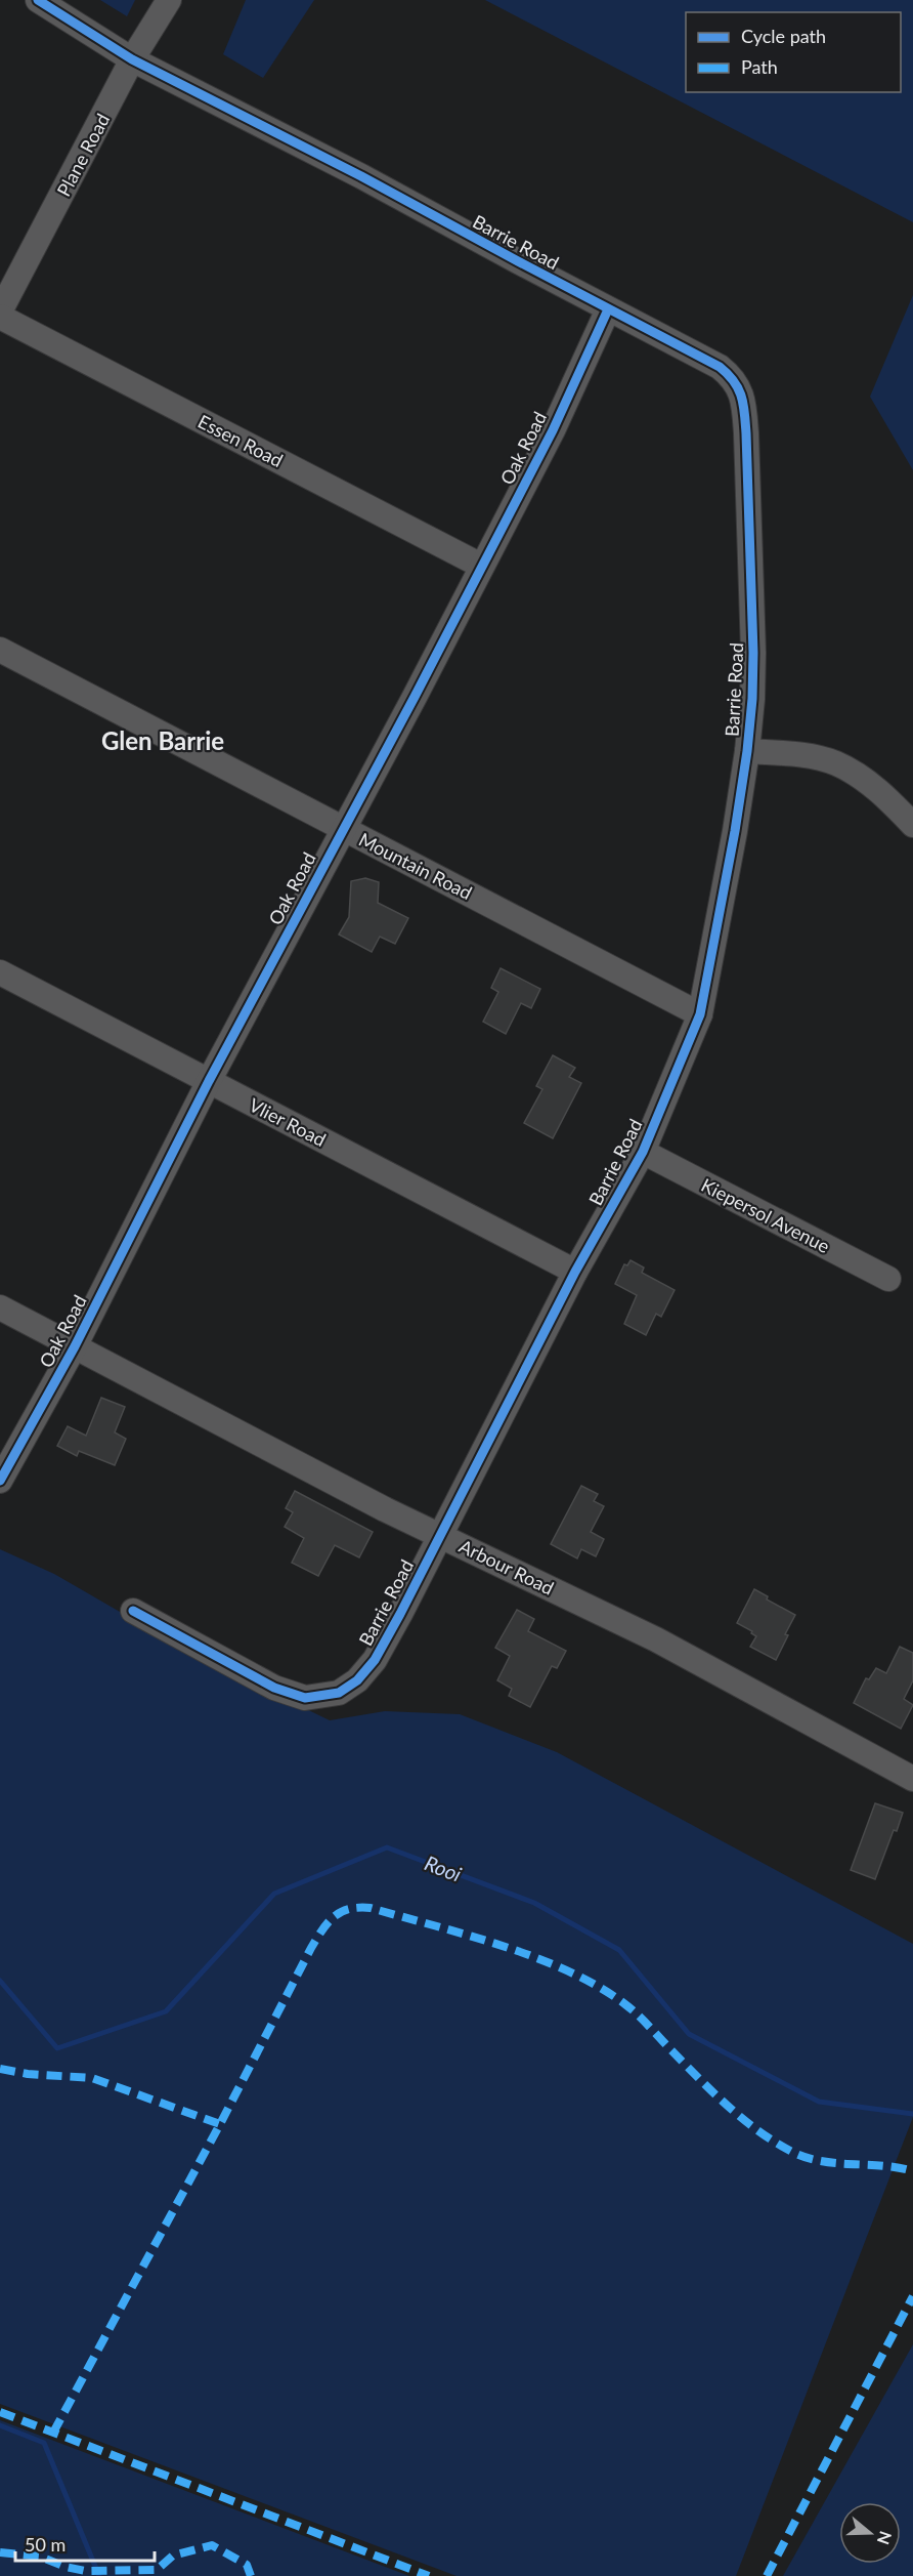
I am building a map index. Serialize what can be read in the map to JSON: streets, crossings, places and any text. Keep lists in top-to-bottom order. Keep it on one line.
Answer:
{"streets":{"street":["Plane Road","Barrie Road","Essen Road","Oak Road","Mountain Road","Vlier Road","Kiepersol Avenue","Arbour Road"]},"crossings":[["Plane Road","Barrie Road"],["Barrie Road","Oak Road"],["Barrie Road","Mountain Road"],["Barrie Road","Vlier Road"],["Barrie Road","Kiepersol Avenue"],["Barrie Road","Arbour Road"],["Essen Road","Oak Road"],["Oak Road","Mountain Road"],["Oak Road","Vlier Road"],["Oak Road","Arbour Road"]],"districts":["Glen Barrie"],"water":["Rooi"],"legend":["Cycle path","Path"],"scale_bar":"50 m","north":"right"}
